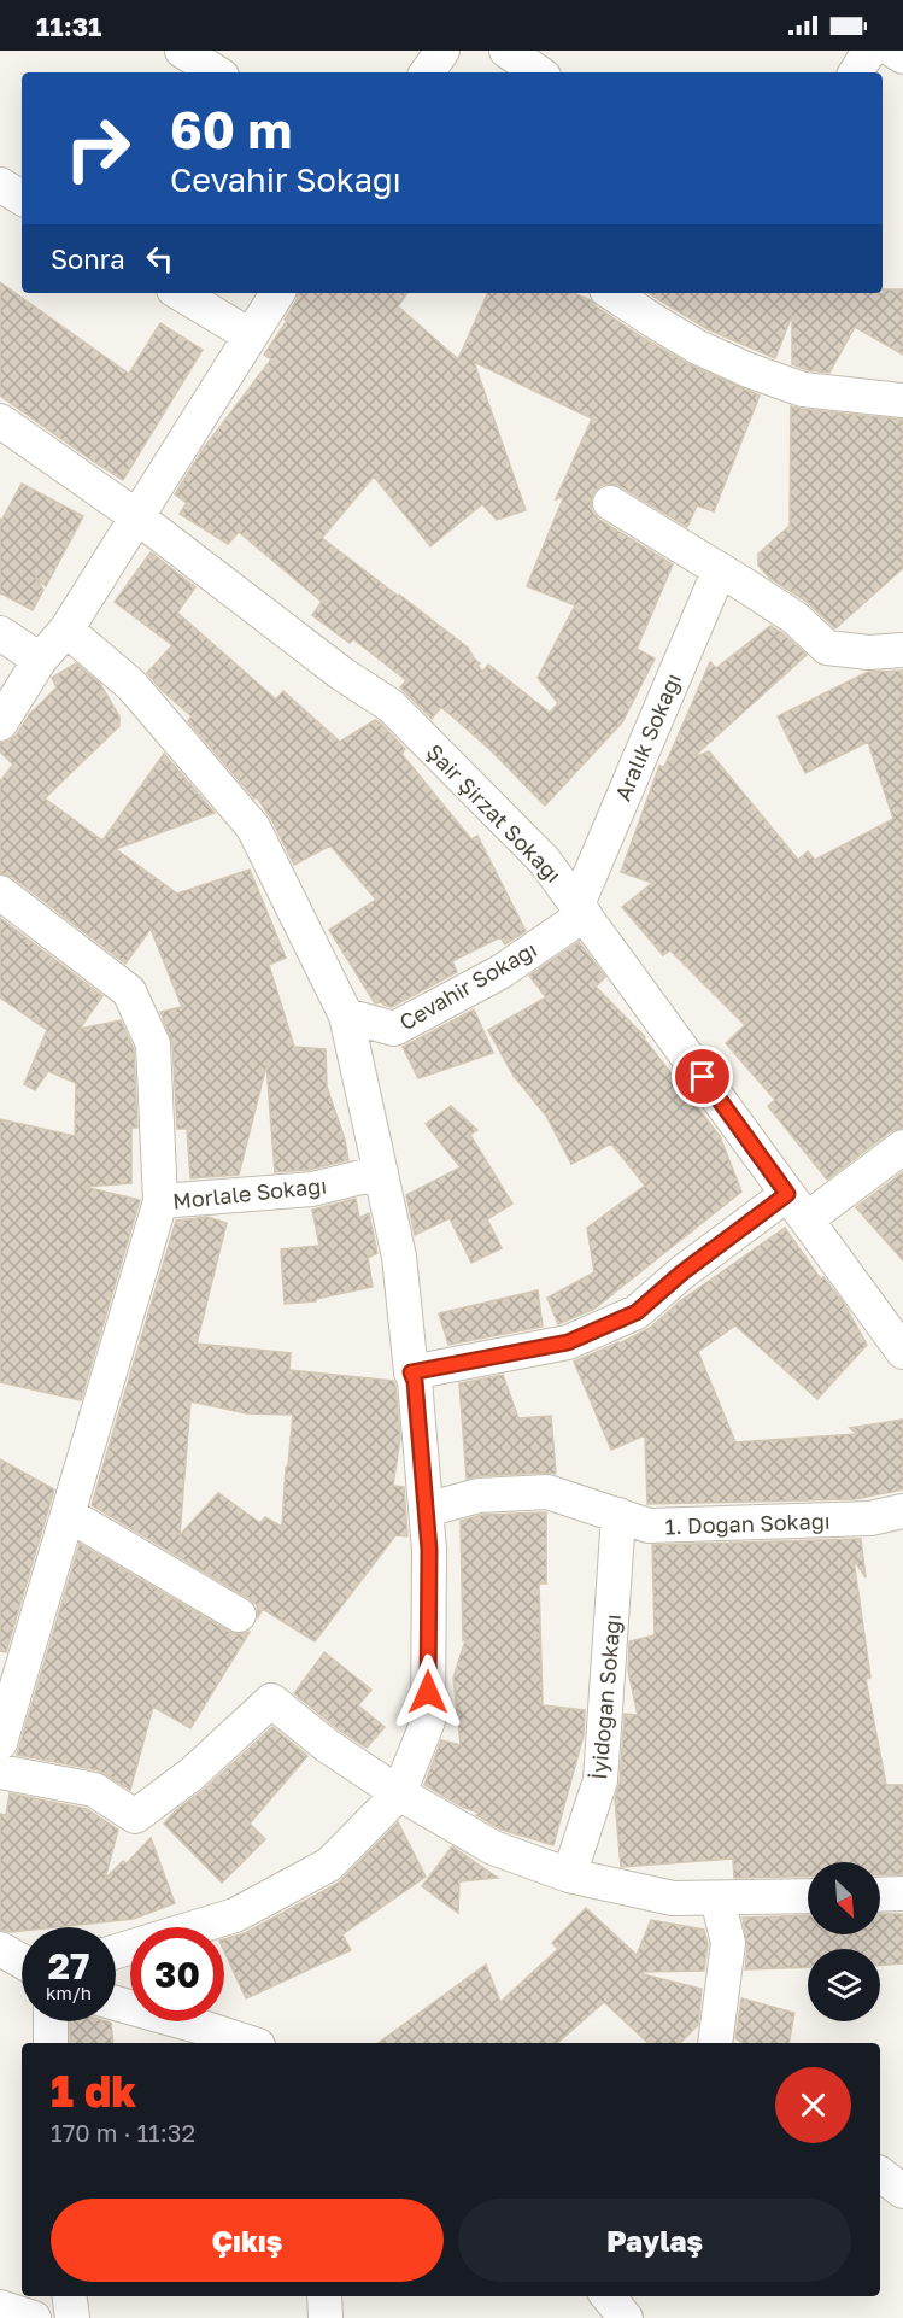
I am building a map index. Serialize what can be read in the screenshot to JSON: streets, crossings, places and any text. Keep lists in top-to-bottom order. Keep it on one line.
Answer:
{"streets":{"street":["Aralık Sokağı","Şair Şirzat Sokağı","Cevahir Sokağı","Morlale Sokağı","1. Doğan Sokağı","İyidoğan Sokağı"]},"crossings":[["Aralık Sokağı","Şair Şirzat Sokağı"],["Aralık Sokağı","Cevahir Sokağı"],["Şair Şirzat Sokağı","Cevahir Sokağı"],["1. Doğan Sokağı","İyidoğan Sokağı"]],"north":"bottom right","page":{"status":"11:31","turn":["60 m","Cevahir Sokağı"],"then":"Sonra","speed":"27 km/h","limit":"30","heading":["1 dk","170 m · 11:32"],"buttons":["Çıkış","Paylaş"]}}
